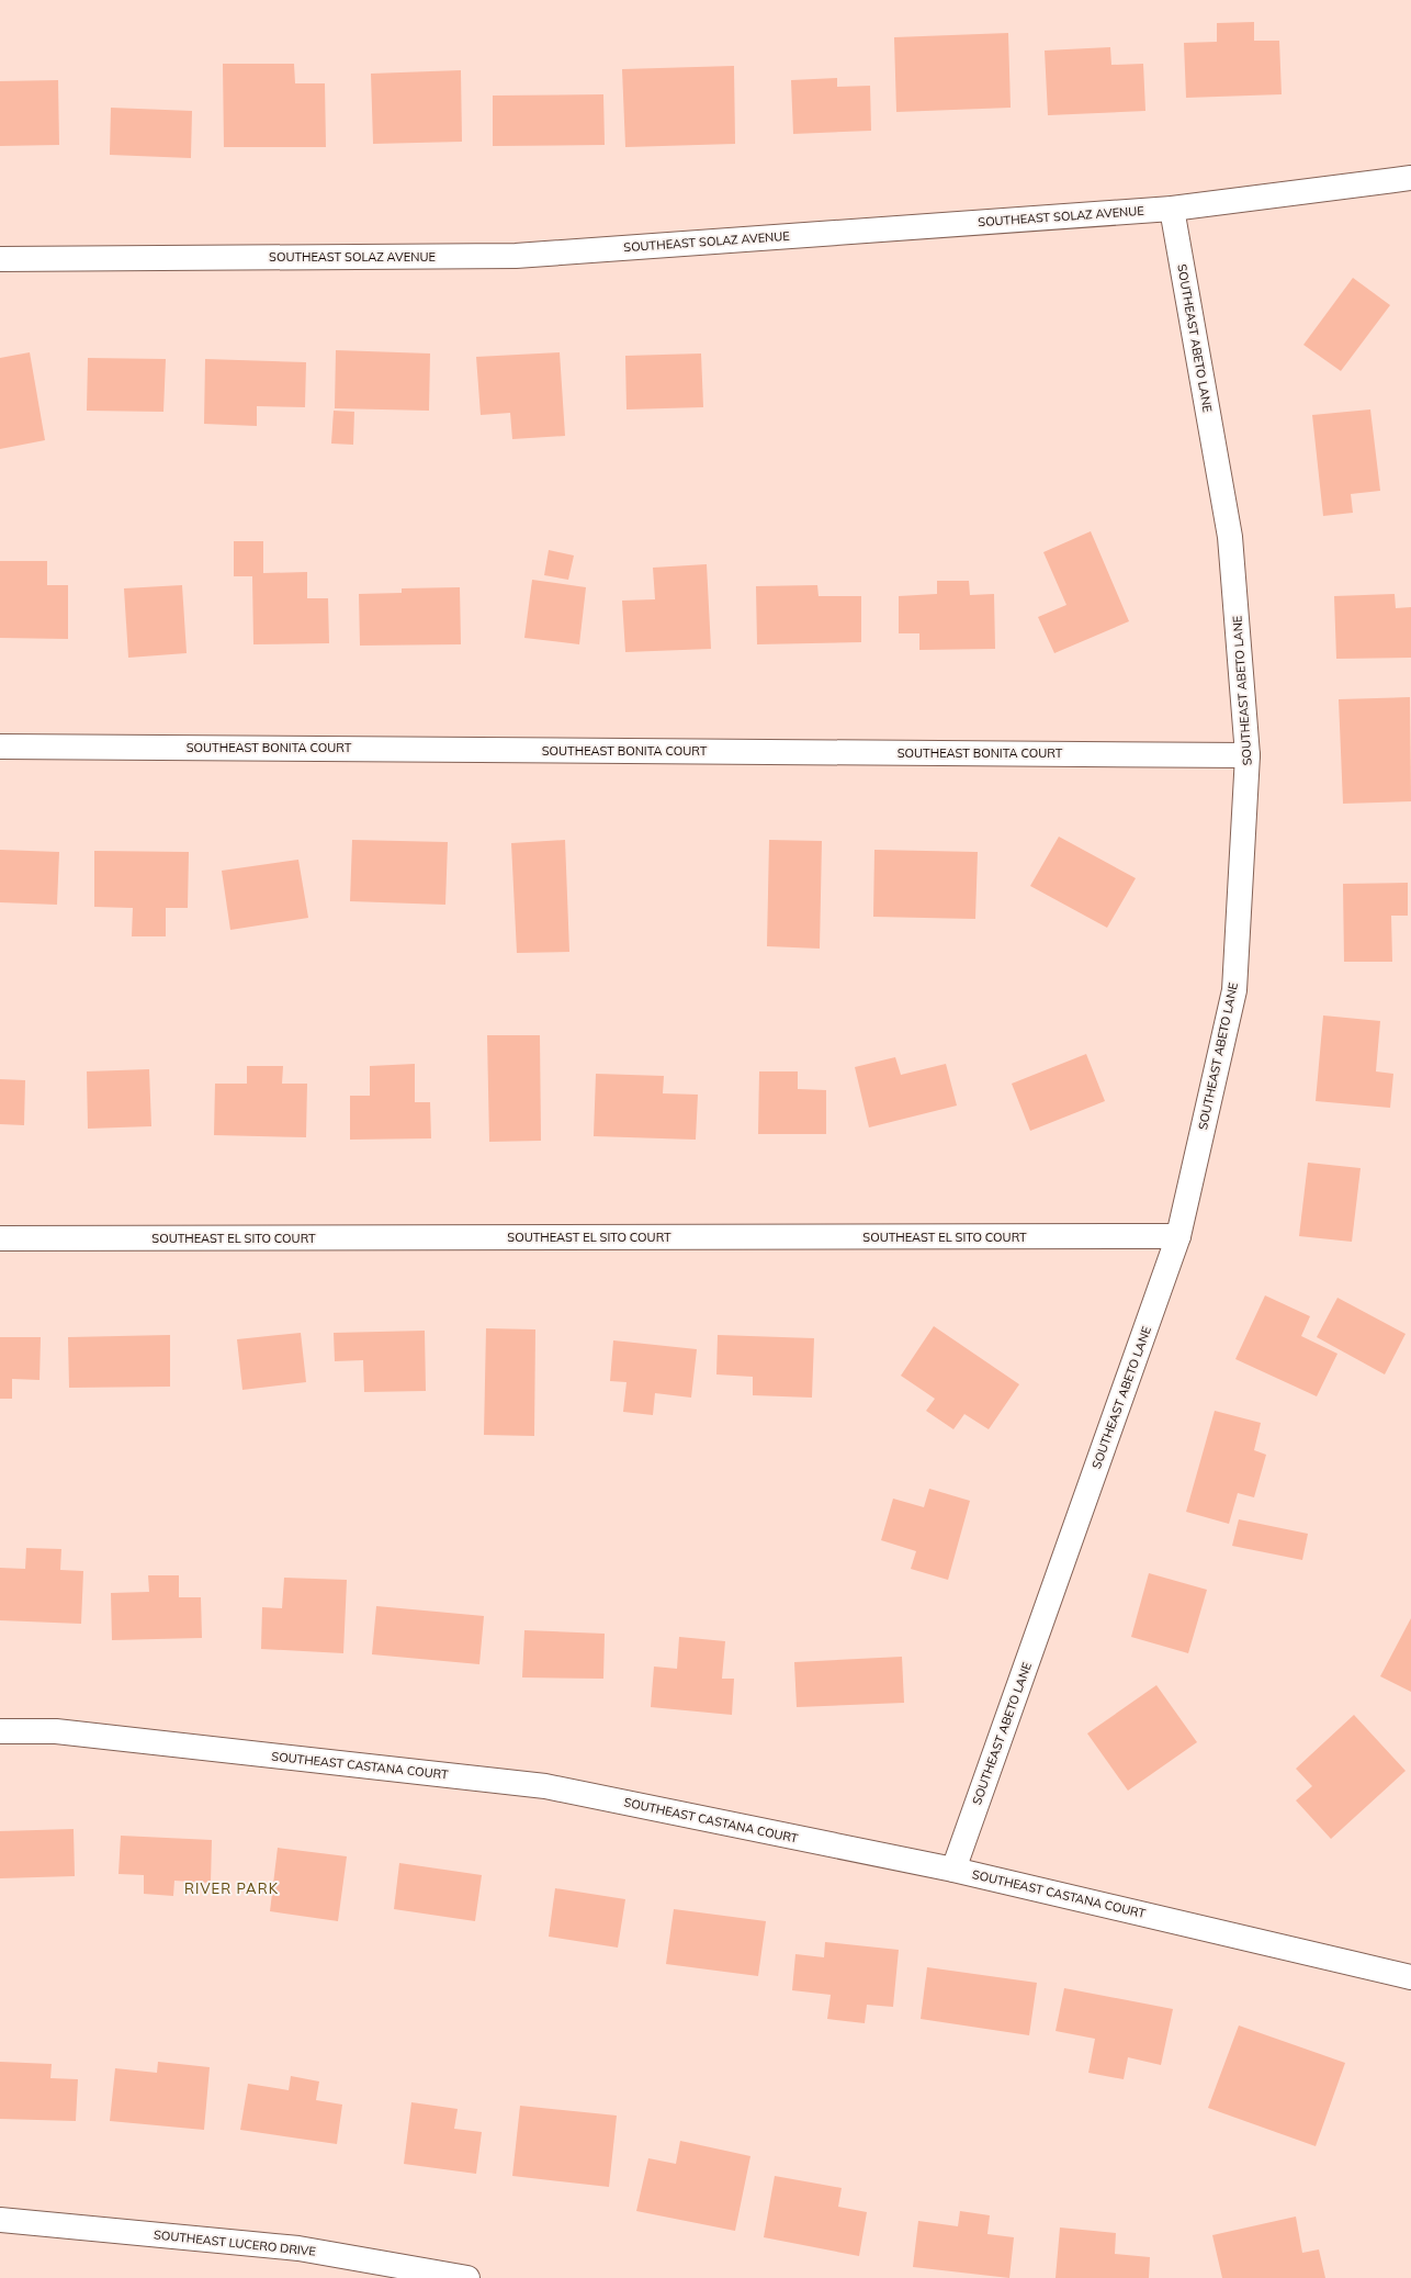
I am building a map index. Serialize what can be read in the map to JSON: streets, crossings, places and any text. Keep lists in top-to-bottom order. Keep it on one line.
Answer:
{"streets":{"street":["SOUTHEAST SOLAZ AVENUE","SOUTHEAST ABETO LANE","SOUTHEAST BONITA COURT","SOUTHEAST EL SITO COURT","SOUTHEAST CASTANA COURT","SOUTHEAST LUCERO DRIVE"]},"crossings":[["SOUTHEAST SOLAZ AVENUE","SOUTHEAST ABETO LANE"],["SOUTHEAST ABETO LANE","SOUTHEAST BONITA COURT"],["SOUTHEAST ABETO LANE","SOUTHEAST EL SITO COURT"],["SOUTHEAST ABETO LANE","SOUTHEAST CASTANA COURT"]],"districts":["RIVER PARK"]}
